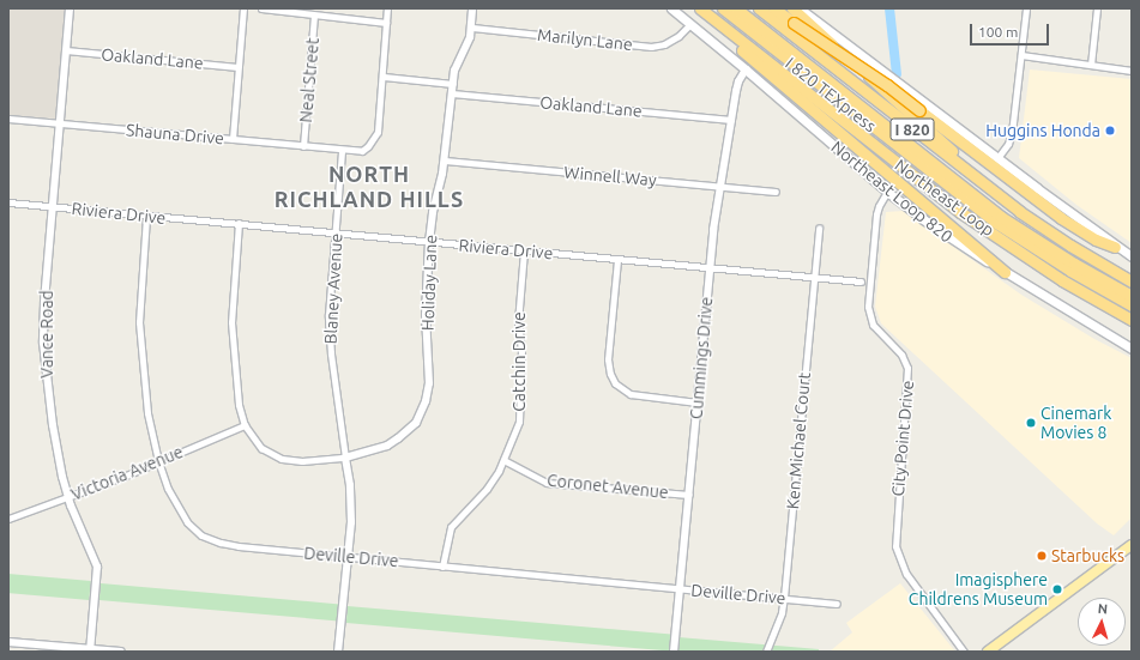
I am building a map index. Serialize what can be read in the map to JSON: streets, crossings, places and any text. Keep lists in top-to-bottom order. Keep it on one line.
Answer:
{"streets":{"highway":["I 820 TEXpress","I 820","Northeast Loop"],"main road":["Northeast Loop 820"],"street":["Marilyn Lane","Oakland Lane","Neal Street","Shauna Drive","Winnell Way","Riviera Drive","Holiday Lane","Blaney Avenue","Vance Road","Cummings Drive","Catchin Drive","City Point Drive","Ken Michael Court","Victoria Avenue","Coronet Avenue","Deville Drive"]},"crossings":[["Marilyn Lane","Northeast Loop 820"],["Marilyn Lane","Holiday Lane"],["Oakland Lane","Holiday Lane"],["Oakland Lane","Vance Road"],["Oakland Lane","Cummings Drive"],["Neal Street","Shauna Drive"],["Shauna Drive","Blaney Avenue"],["Shauna Drive","Vance Road"],["Winnell Way","Holiday Lane"],["Winnell Way","Cummings Drive"],["Northeast Loop 820","Cummings Drive"],["Northeast Loop 820","City Point Drive"],["Riviera Drive","Holiday Lane"],["Riviera Drive","Blaney Avenue"],["Riviera Drive","Vance Road"],["Riviera Drive","Cummings Drive"],["Riviera Drive","Catchin Drive"],["Riviera Drive","Ken Michael Court"],["Riviera Drive","Deville Drive"],["Holiday Lane","Blaney Avenue"],["Blaney Avenue","Deville Drive"],["Vance Road","Victoria Avenue"],["Cummings Drive","Coronet Avenue"],["Cummings Drive","Deville Drive"],["Catchin Drive","Coronet Avenue"],["Catchin Drive","Deville Drive"],["Ken Michael Court","Deville Drive"],["Victoria Avenue","Deville Drive"]],"districts":["NORTH RICHLAND HILLS"],"places":["Huggins Honda","Cinemark Movies 8","Starbucks","Imagisphere Childrens Museum"],"scale_bar":"100 m","north":"top"}
